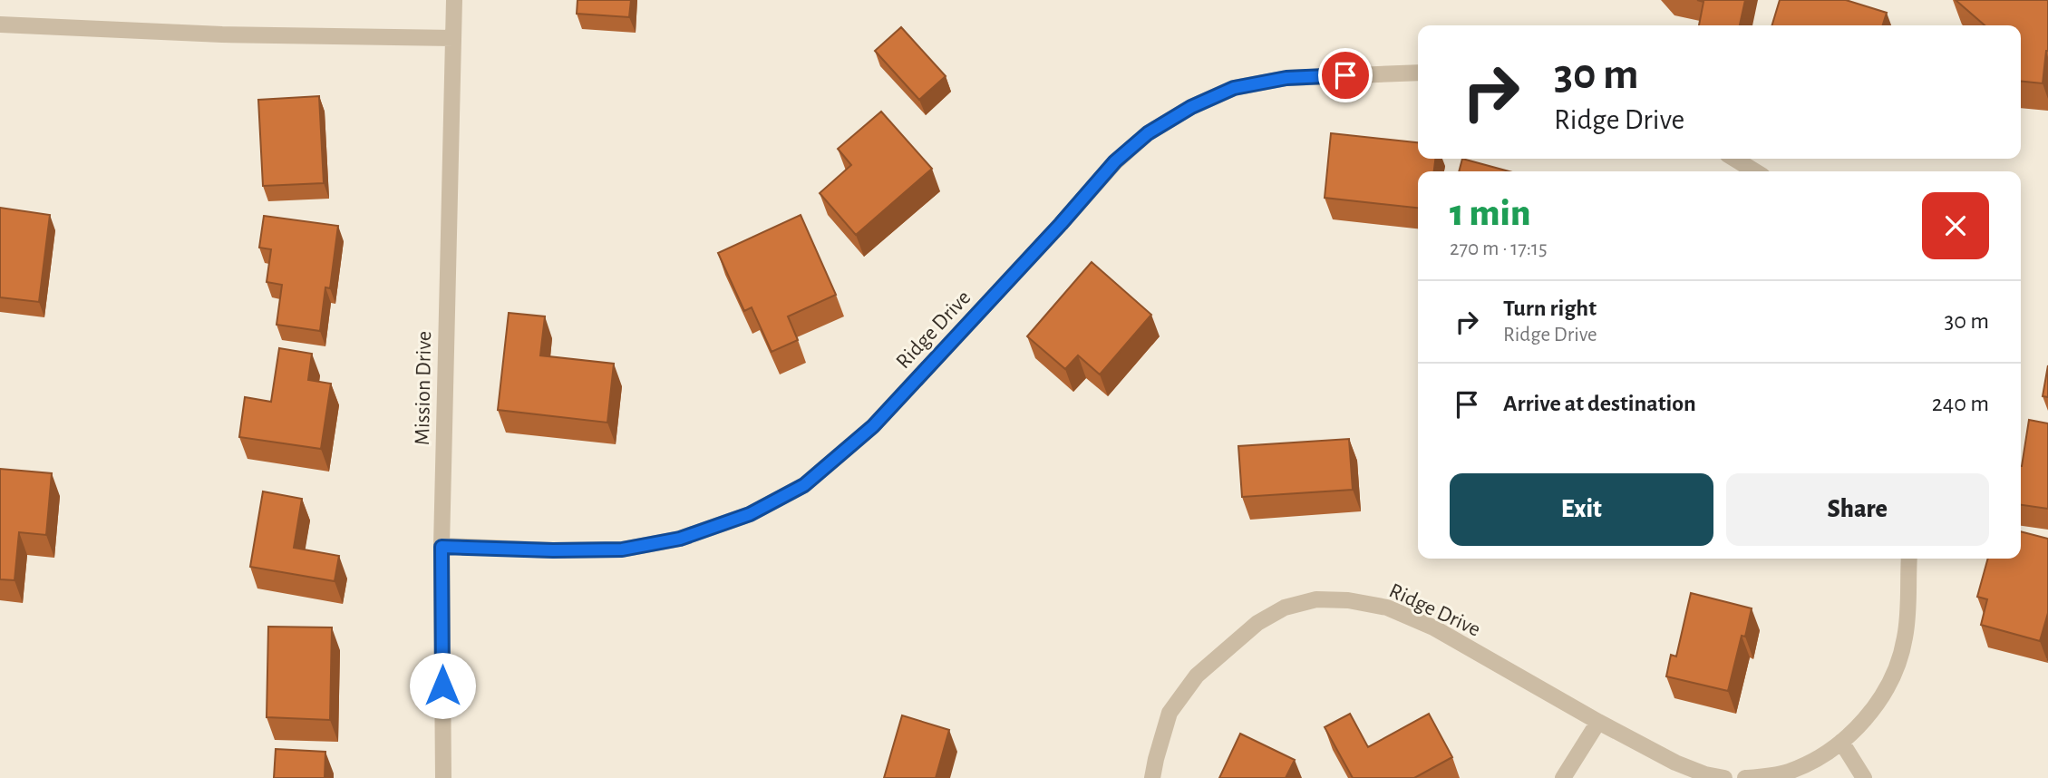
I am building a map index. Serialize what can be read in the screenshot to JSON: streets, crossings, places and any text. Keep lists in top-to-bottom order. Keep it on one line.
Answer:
{"streets":{"street":["Ridge Drive","Mission Drive"]},"crossings":[["Ridge Drive","Mission Drive"]],"page":{"turn":["30 m","Ridge Drive"],"heading":["1 min","270 m · 17:15"],"list":[{"name":"Turn right","note":"Ridge Drive","value":"30 m"},{"name":"Arrive at destination","value":"240 m"}],"buttons":["Exit","Share"]}}
